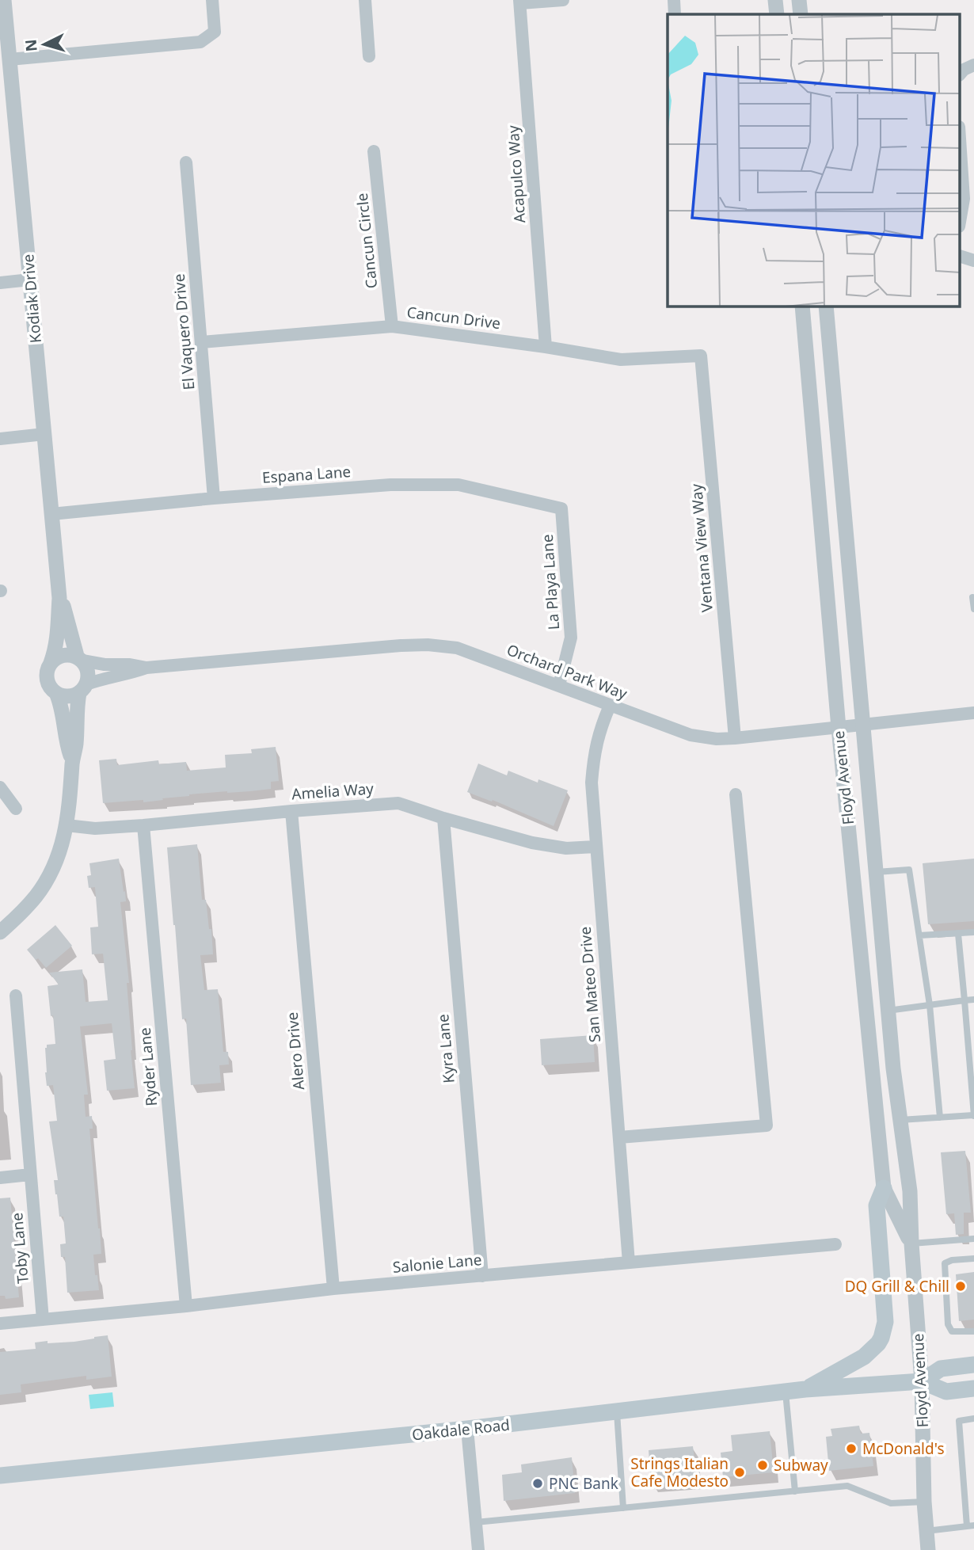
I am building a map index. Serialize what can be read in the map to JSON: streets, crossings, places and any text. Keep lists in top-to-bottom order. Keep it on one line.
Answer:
{"streets":{"main road":["Oakdale Road"],"street":["Acapulco Way","Cancun Circle","Kodiak Drive","Cancun Drive","El Vaquero Drive","Espana Lane","Ventana View Way","La Playa Lane","Orchard Park Way","Floyd Avenue","Amelia Way","San Mateo Drive","Kyra Lane","Alero Drive","Ryder Lane","Toby Lane","Salonie Lane"]},"crossings":[["Acapulco Way","Cancun Drive"],["Cancun Circle","Cancun Drive"],["Kodiak Drive","Espana Lane"],["Kodiak Drive","Orchard Park Way"],["Cancun Drive","El Vaquero Drive"],["Cancun Drive","Ventana View Way"],["El Vaquero Drive","Espana Lane"],["Espana Lane","La Playa Lane"],["Ventana View Way","Orchard Park Way"],["La Playa Lane","Orchard Park Way"],["Orchard Park Way","Floyd Avenue"],["Orchard Park Way","San Mateo Drive"],["Floyd Avenue","Oakdale Road"],["Amelia Way","San Mateo Drive"],["Amelia Way","Kyra Lane"],["Amelia Way","Alero Drive"],["Amelia Way","Ryder Lane"],["San Mateo Drive","Salonie Lane"],["Kyra Lane","Salonie Lane"],["Alero Drive","Salonie Lane"],["Ryder Lane","Salonie Lane"],["Toby Lane","Salonie Lane"]],"places":["DQ Grill & Chill","McDonald's","Subway","Strings Italian Cafe Modesto","PNC Bank"],"north":"left"}
